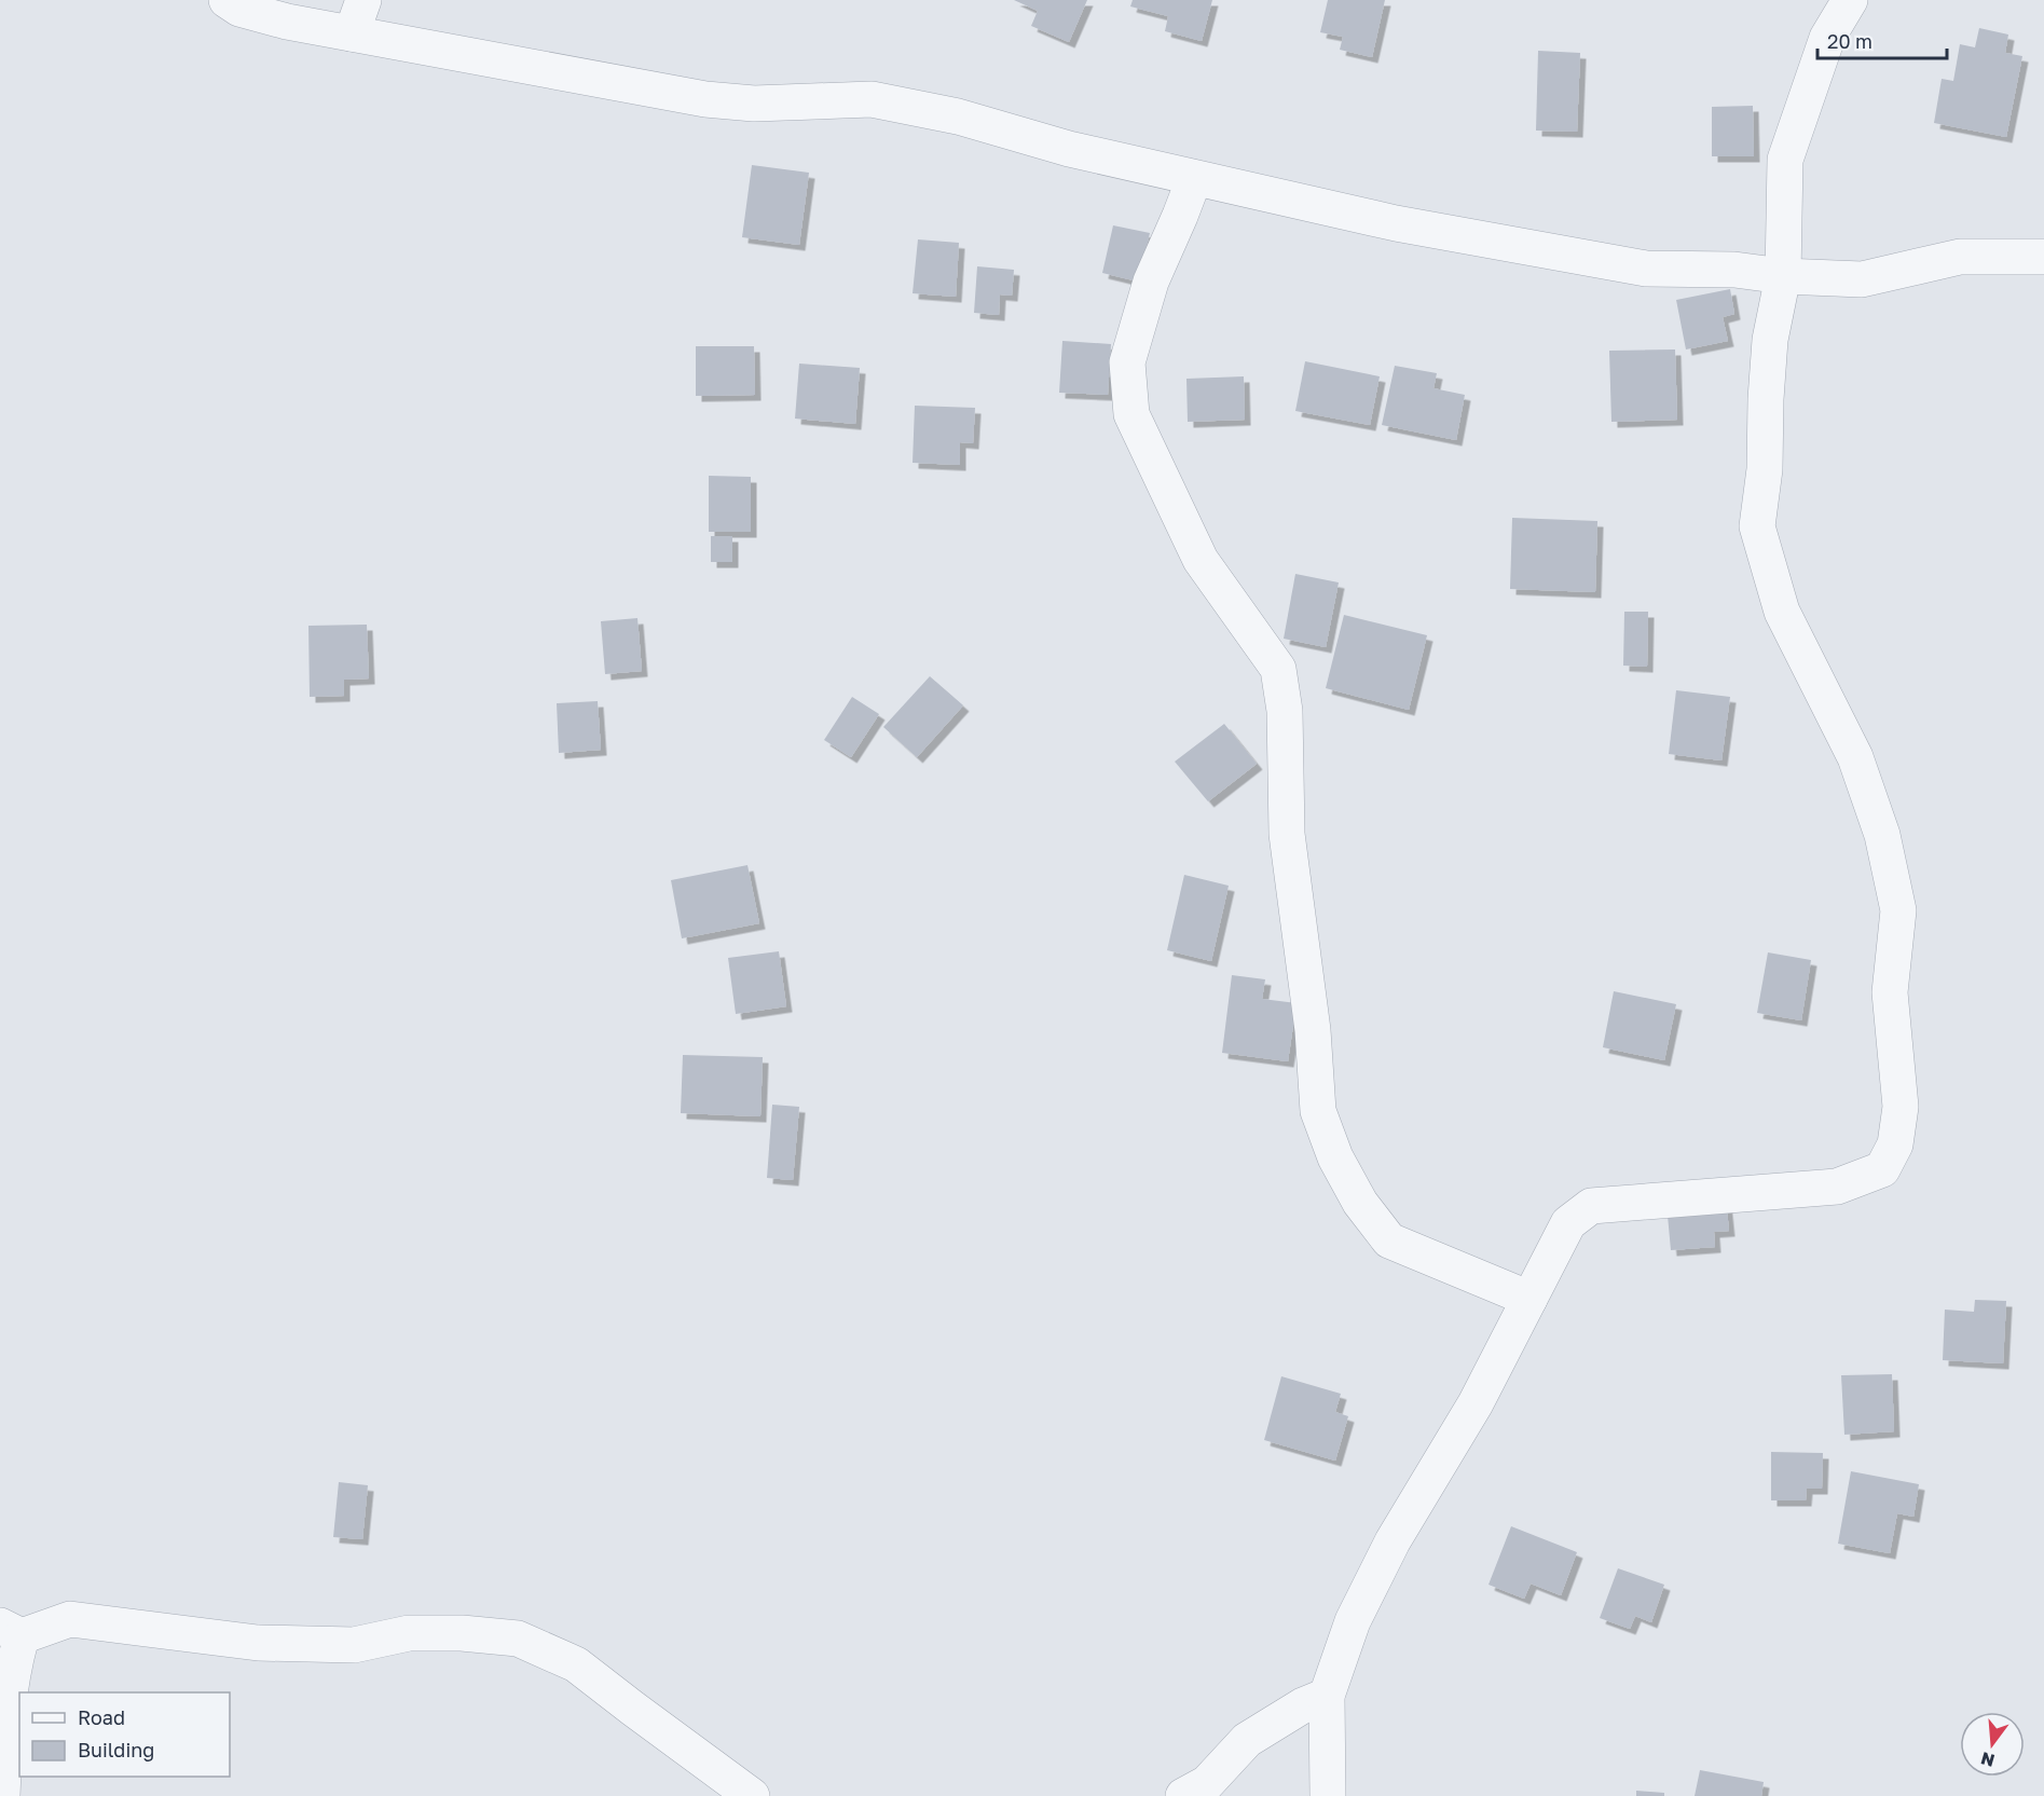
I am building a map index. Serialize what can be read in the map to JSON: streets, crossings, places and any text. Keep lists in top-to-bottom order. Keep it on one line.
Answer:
{"legend":["Road","Building"],"scale_bar":"20 m","north":"bottom"}
